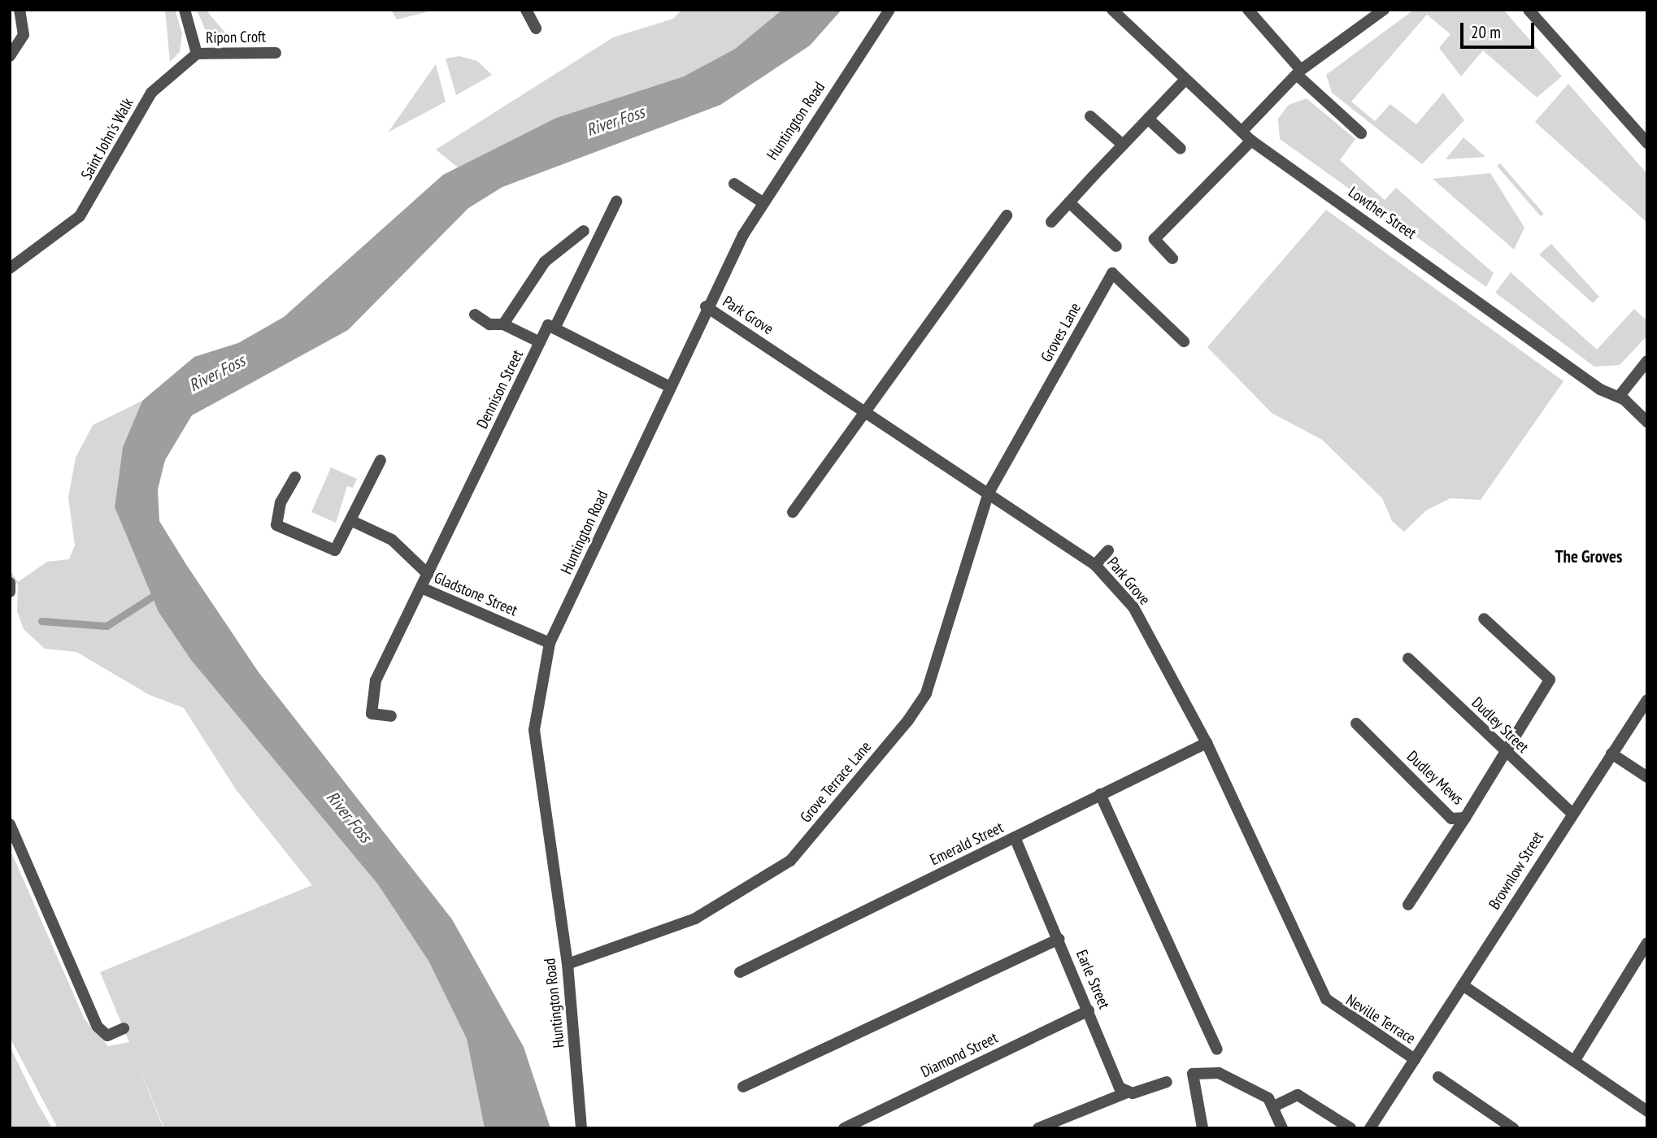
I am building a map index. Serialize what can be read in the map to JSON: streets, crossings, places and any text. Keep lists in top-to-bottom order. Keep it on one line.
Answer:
{"streets":{"street":["Ripon Croft","Huntington Road","Saint John's Walk","Lowther Street","Park Grove","Groves Lane","Dennison Street","Gladstone Street","Dudley Street","Dudley Mews","Grove Terrace Lane","Emerald Street","Brownlow Street","Earle Street","Neville Terrace","Diamond Street"]},"crossings":[["Ripon Croft","Saint John's Walk"],["Huntington Road","Park Grove"],["Huntington Road","Gladstone Street"],["Huntington Road","Grove Terrace Lane"],["Park Grove","Groves Lane"],["Park Grove","Grove Terrace Lane"],["Park Grove","Emerald Street"],["Park Grove","Neville Terrace"],["Groves Lane","Grove Terrace Lane"],["Dennison Street","Gladstone Street"],["Dudley Street","Dudley Mews"],["Dudley Street","Brownlow Street"],["Emerald Street","Earle Street"],["Brownlow Street","Neville Terrace"],["Earle Street","Diamond Street"]],"districts":["The Groves"],"water":["River Foss"],"scale_bar":"20 m"}
